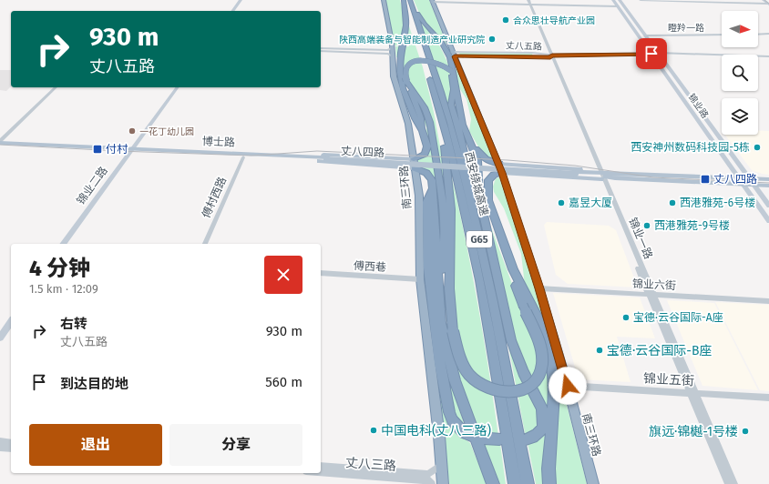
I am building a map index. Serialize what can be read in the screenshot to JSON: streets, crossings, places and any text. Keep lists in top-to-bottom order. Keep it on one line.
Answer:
{"streets":{"highway":["西安绕城高速","南三环路","G65"],"main road":["锦业路","博士路","丈八四路","锦业二路"],"street":["瞪羚一路","丈八五路","傅村西路","锦业一路","傅西巷","锦业六街","锦业五街","丈八三路"]},"crossings":[["瞪羚一路","锦业路"],["丈八五路","锦业路"],["丈八五路","南三环路"],["丈八五路","锦业一路"],["锦业路","丈八四路"],["博士路","丈八四路"],["博士路","锦业二路"],["丈八四路","锦业一路"],["南三环路","傅西巷"],["南三环路","锦业六街"],["南三环路","锦业五街"],["南三环路","丈八三路"],["锦业一路","锦业六街"],["锦业一路","锦业五街"]],"places":{"other":["合众思壮导航产业园","陕西高端装备与智能制造产业研究院","一花丁幼儿园","西安神州数码科技园-5栋","嘉昱大厦","西港雅苑-6号楼","西港雅苑-9号楼","宝德·云谷国际-A座","宝德·云谷国际-B座","中国电科(丈八三路)","旗远·锦樾-1号楼"],"transit":["付村","丈八四路"]},"north":"right","page":{"turn":["930 m","丈八五路"],"heading":["4 分钟","1.5 km · 12:09"],"list":[{"name":"右转","note":"丈八五路","value":"930 m"},{"name":"到达目的地","value":"560 m"}],"buttons":["退出","分享"]}}
